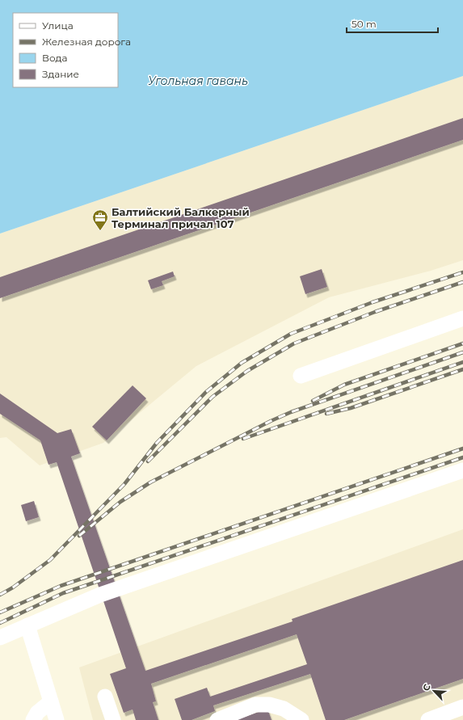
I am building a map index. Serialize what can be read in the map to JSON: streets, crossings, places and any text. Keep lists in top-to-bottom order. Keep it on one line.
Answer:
{"water":["Угольная гавань"],"places":{"office":["Балтийский Балкерный Терминал причал 107"]},"legend":["Улица","Железная дорога","Вода","Здание"],"scale_bar":"50 m","north":"top left"}
